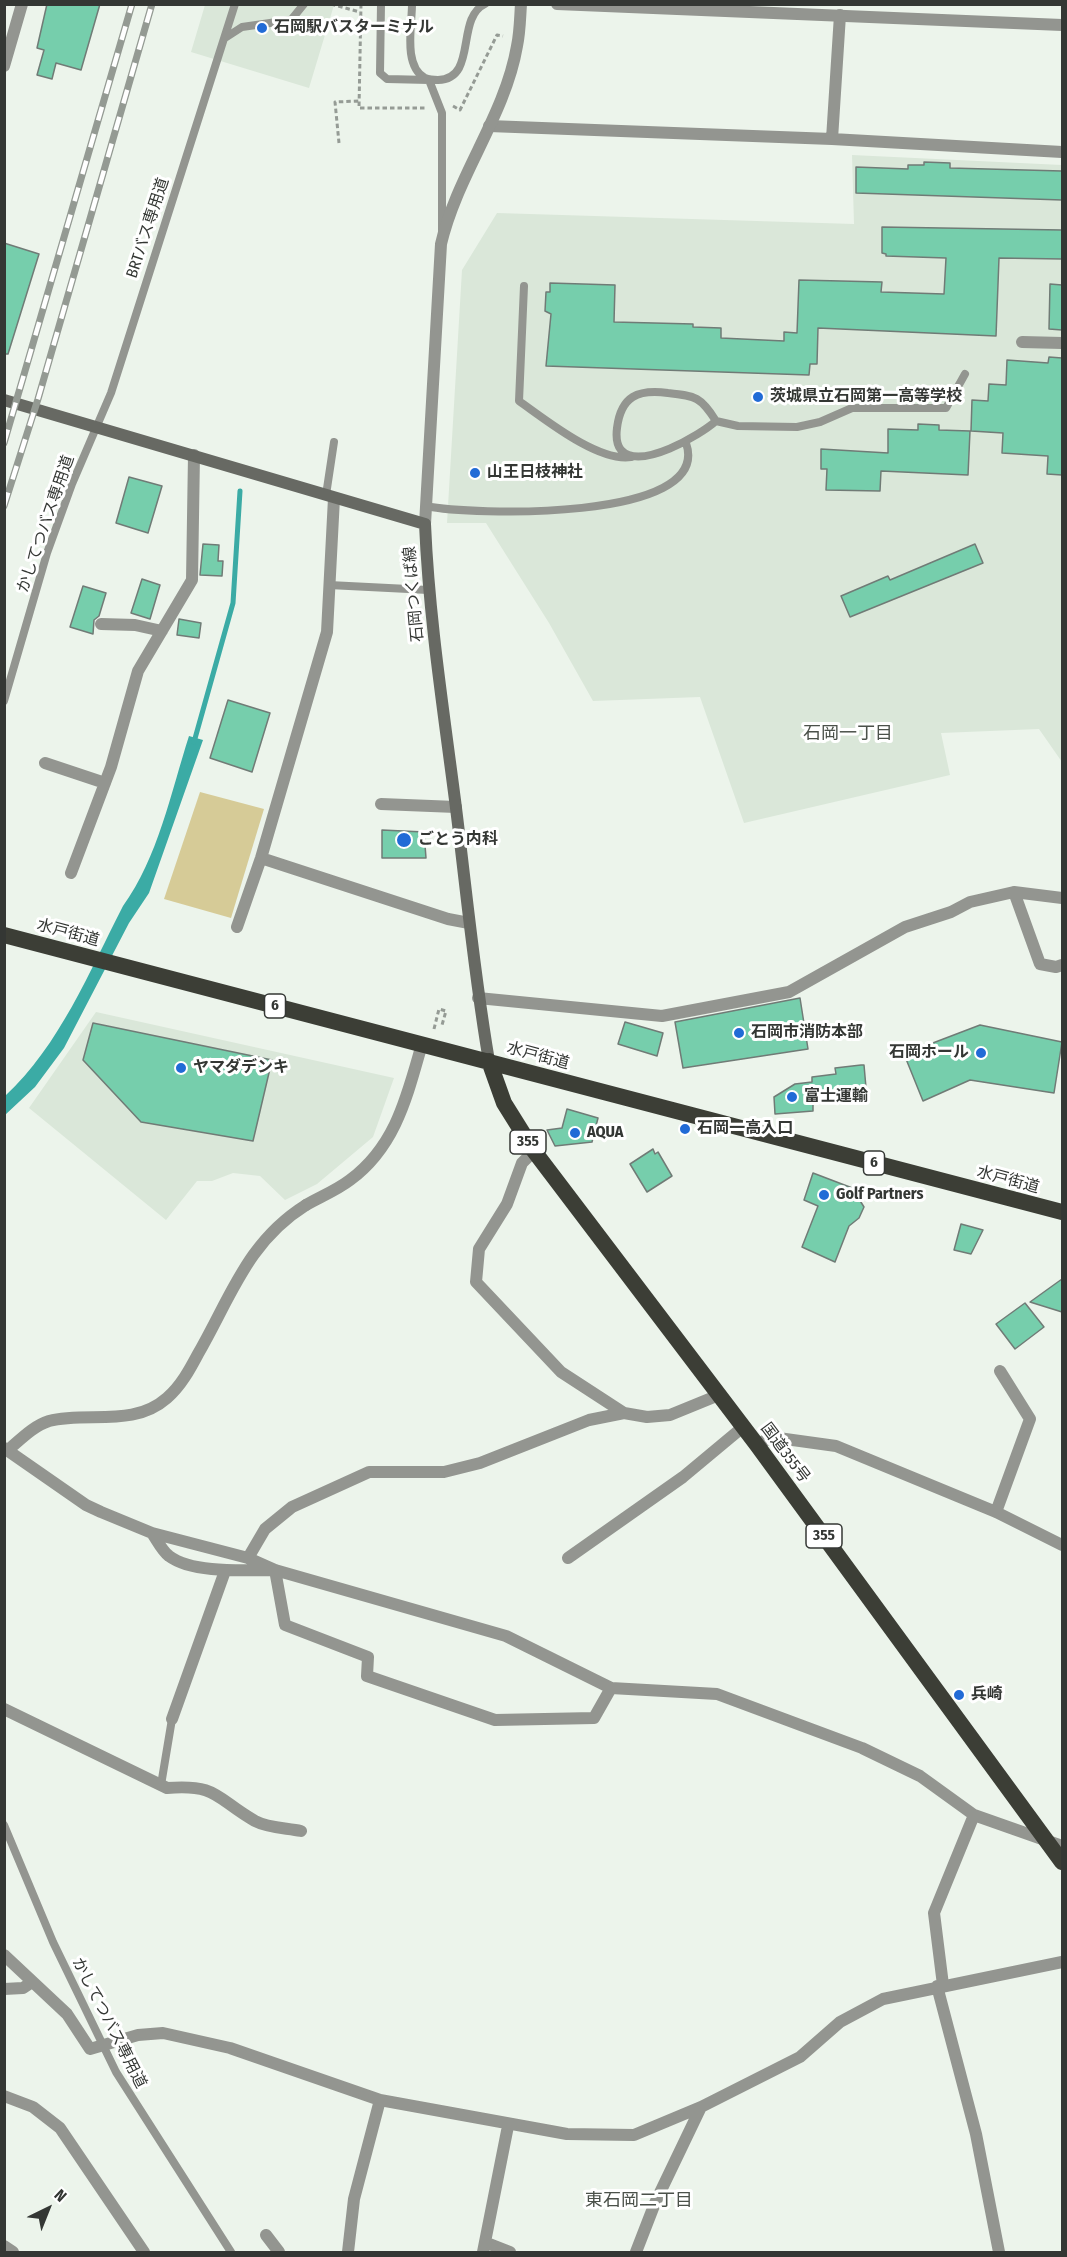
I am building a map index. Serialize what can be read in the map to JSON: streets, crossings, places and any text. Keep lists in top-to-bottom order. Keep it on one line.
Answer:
{"streets":{"highway":["水戸街道","6","355","国道355号"],"main road":["石岡つくば線"],"lane":["BRTバス専用道","かしてつバス専用道"]},"crossings":[["BRTバス専用道","かしてつバス専用道"],["BRTバス専用道","石岡つくば線"],["かしてつバス専用道","石岡つくば線"],["石岡つくば線","水戸街道"],["石岡つくば線","国道355号"],["水戸街道","国道355号"]],"districts":["石岡一丁目","東石岡二丁目"],"places":["石岡駅バスターミナル","茨城県立石岡第一高等学校","山王日枝神社","ごとう内科","石岡市消防本部","石岡ホール","ヤマダデンキ","富士運輸","石岡一高入口","AQUA","Golf Partners","兵崎"],"north":"top right"}
